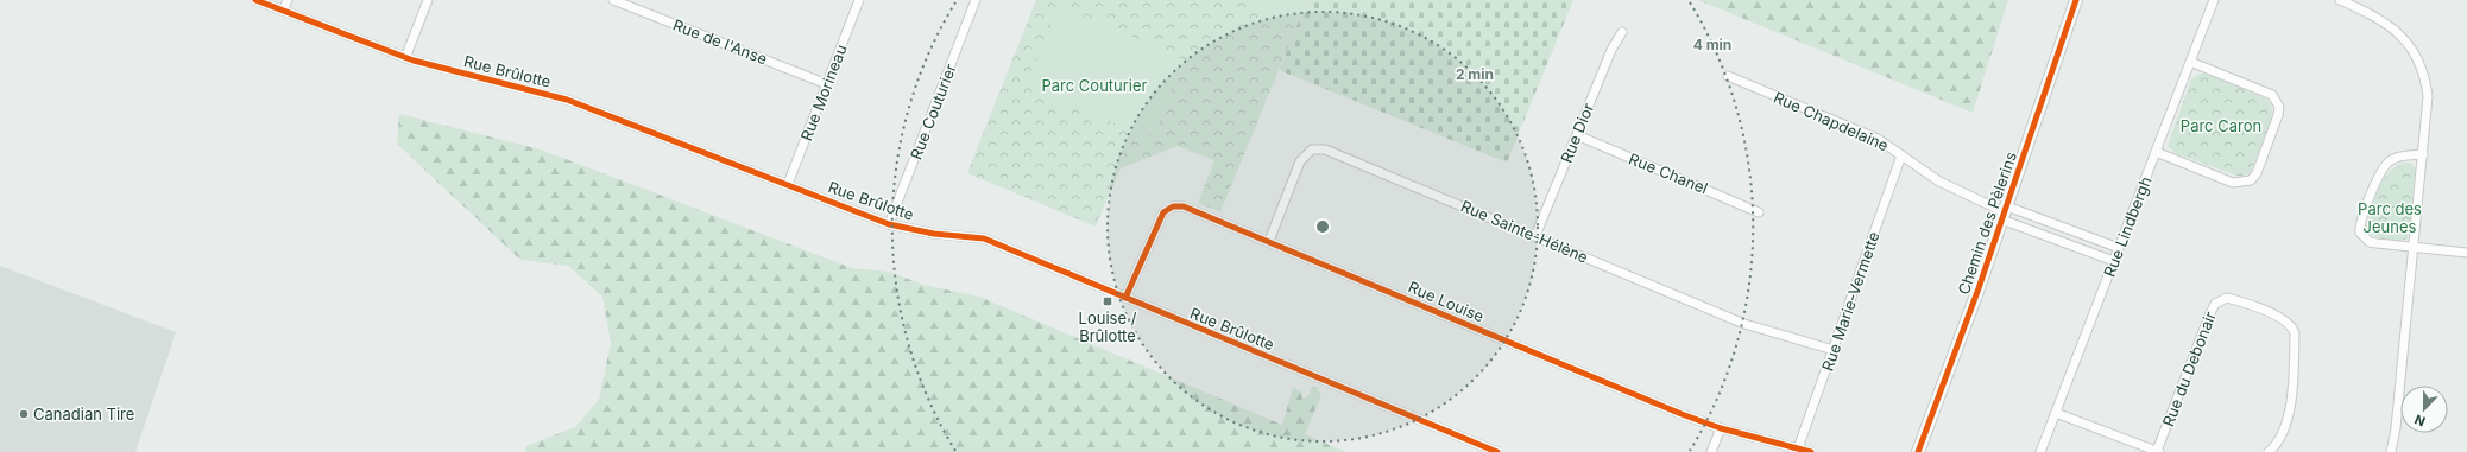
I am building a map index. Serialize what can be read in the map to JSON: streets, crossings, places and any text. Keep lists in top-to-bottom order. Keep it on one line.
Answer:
{"streets":{"street":["Rue de l'Anse","Rue Brûlotte","Rue Morineau","Rue Couturier","Rue Chapdelaine","Rue Dior","Rue Chanel","Chemin des Pèlerins","Rue Lindbergh","Rue Sainte-Hélène","Rue Louise","Rue Marie-Vermette","Rue du Debonair"]},"crossings":[["Rue de l'Anse","Rue Morineau"],["Rue Brûlotte","Rue Morineau"],["Rue Brûlotte","Rue Couturier"],["Rue Brûlotte","Rue Louise"],["Rue Chapdelaine","Chemin des Pèlerins"],["Rue Chapdelaine","Rue Marie-Vermette"],["Rue Dior","Rue Chanel"],["Rue Dior","Rue Sainte-Hélène"],["Rue Lindbergh","Rue du Debonair"],["Rue Sainte-Hélène","Rue Louise"],["Rue Sainte-Hélène","Rue Marie-Vermette"],["Rue Louise","Rue Marie-Vermette"]],"parks":["Parc Couturier","Parc Caron","Parc des Jeunes"],"places":{"transit":["Louise / Brûlotte"],"other":["Canadian Tire"]},"north":"bottom","rings":["4 min","2 min"]}
